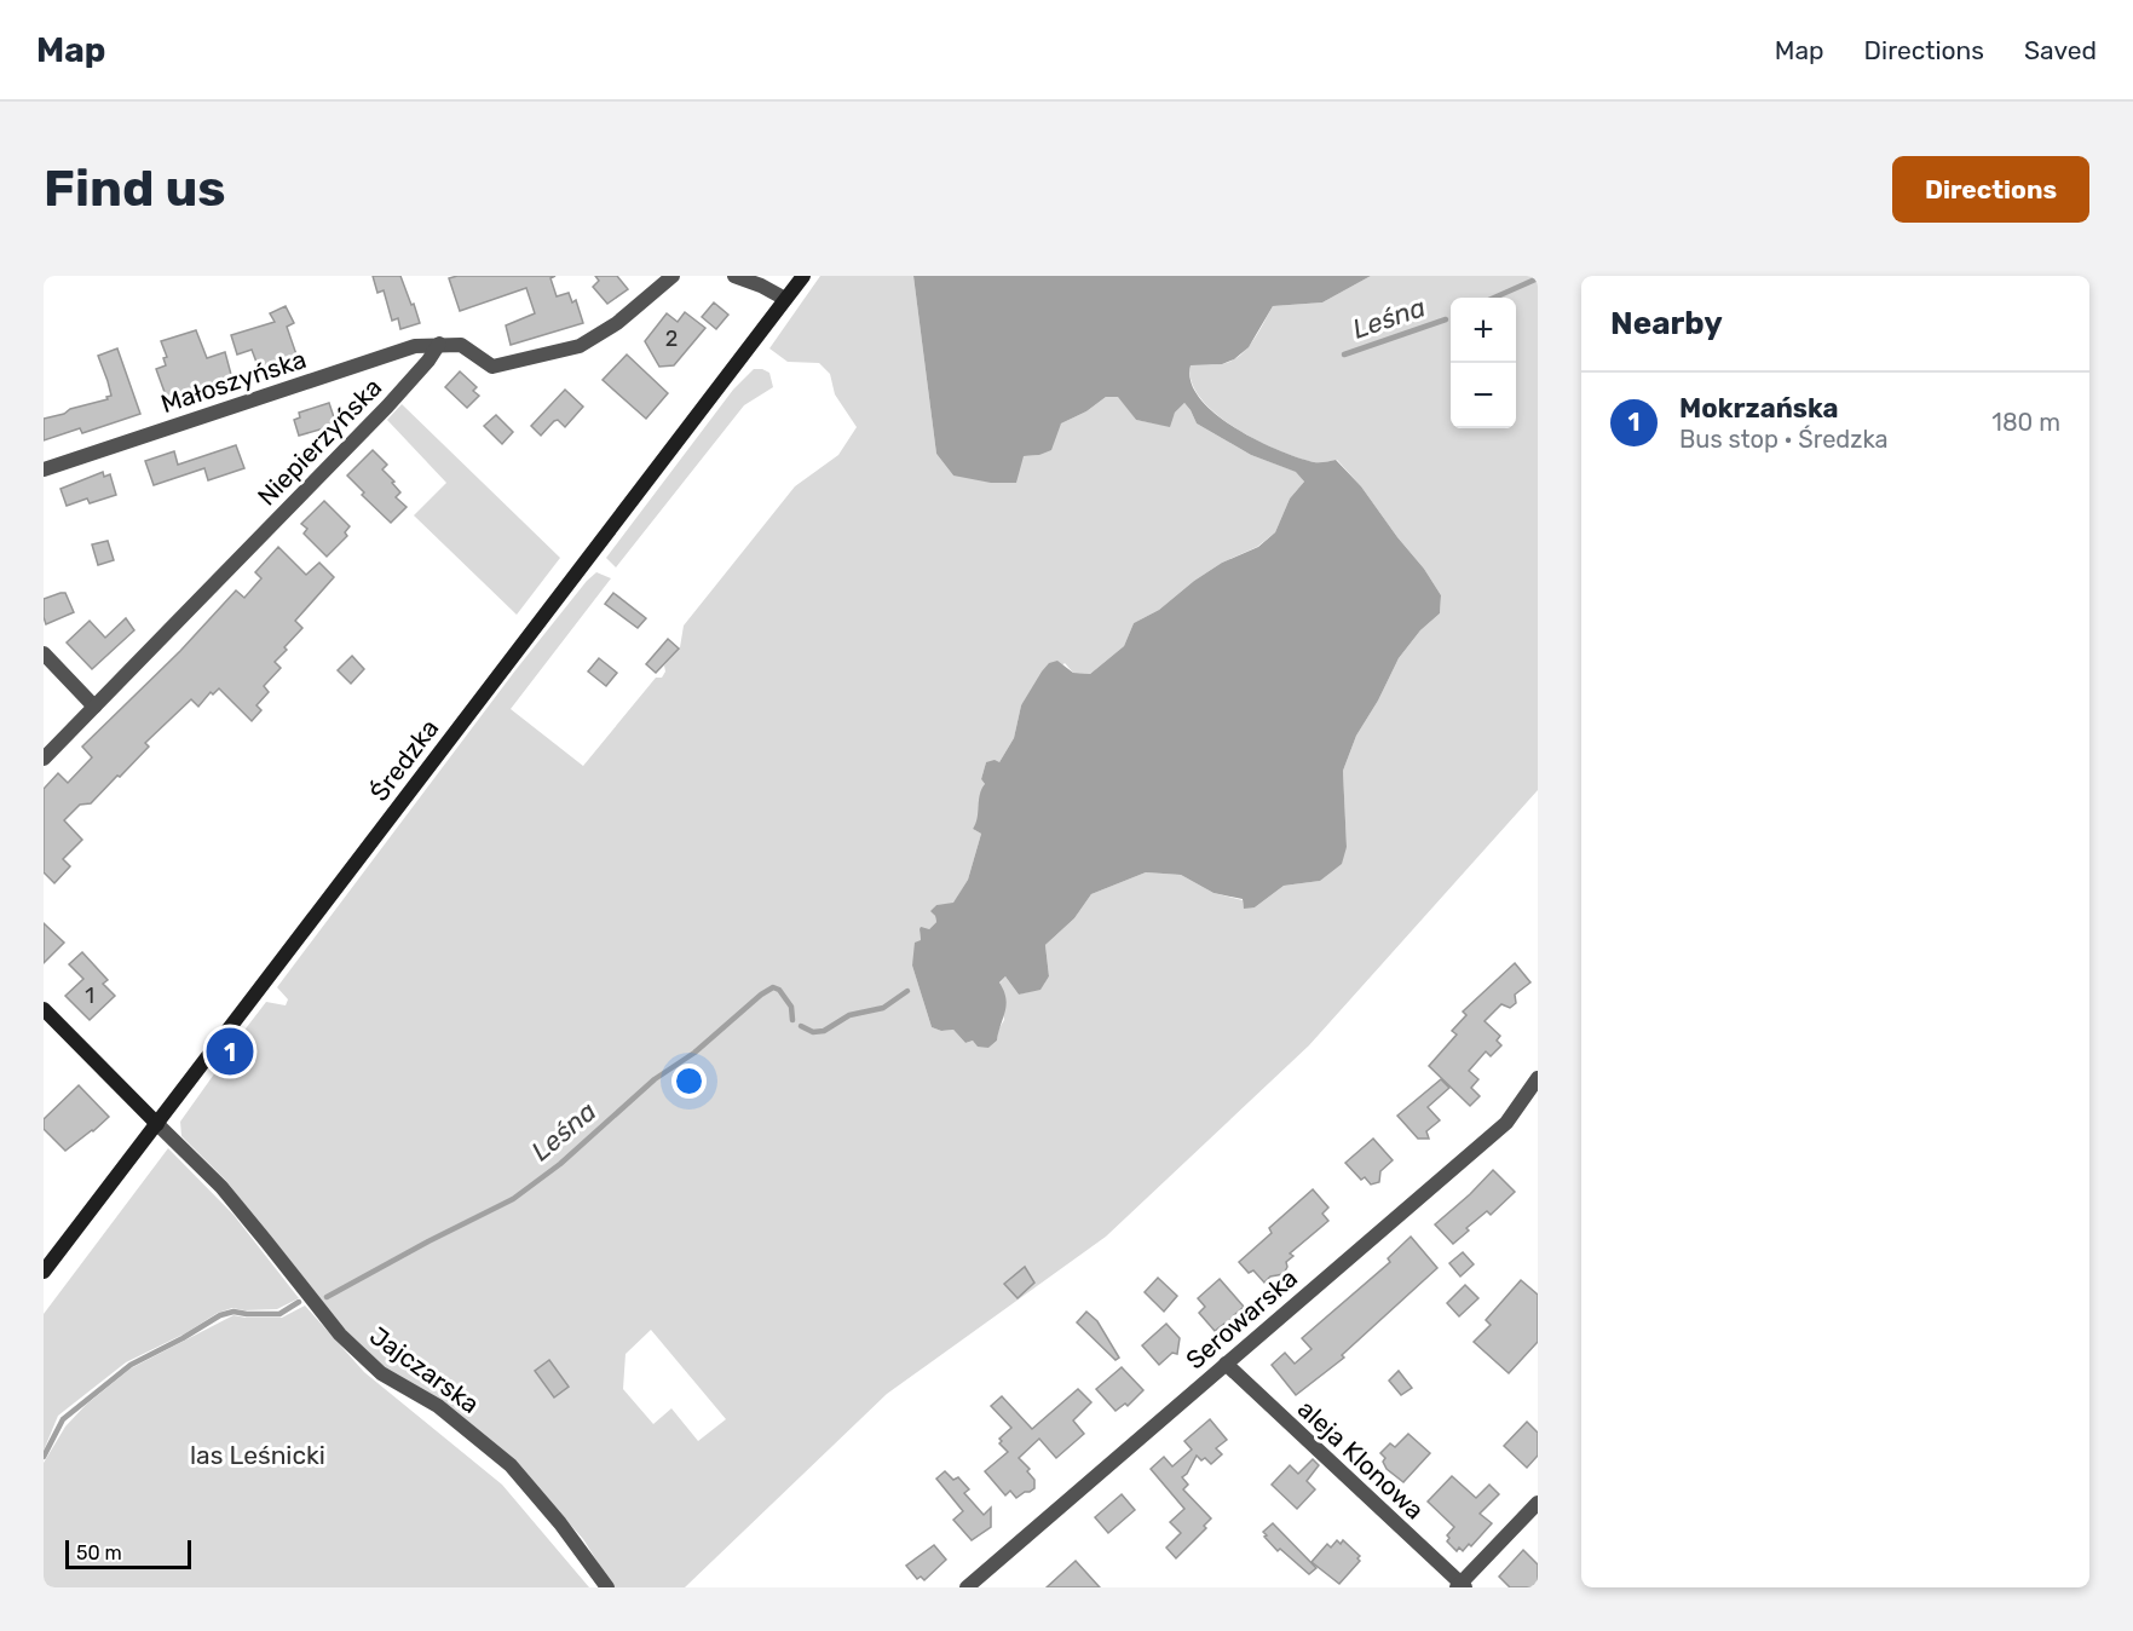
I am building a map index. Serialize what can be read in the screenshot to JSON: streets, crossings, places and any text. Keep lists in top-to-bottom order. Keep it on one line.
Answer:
{"streets":{"main road":["Średzka"],"street":["Małoszyńska","Niepierzyńska","Serowarska","Jajczarska","aleja Klonowa"]},"crossings":[["Małoszyńska","Niepierzyńska"],["Średzka","Jajczarska"],["Serowarska","aleja Klonowa"]],"water":["Leśna"],"parks":["las Leśnicki"],"house_numbers":["2","1"],"scale_bar":"50 m","page":{"header":"Map","nav":["Map","Directions","Saved"],"buttons":"Directions","title":"Find us","heading":"Nearby","map_buttons":["+","−"],"list":[{"mark":"1","name":"Mokrzańska","note":"Bus stop · Średzka","value":"180 m"}],"pins":"1","scale":"50 m"}}
